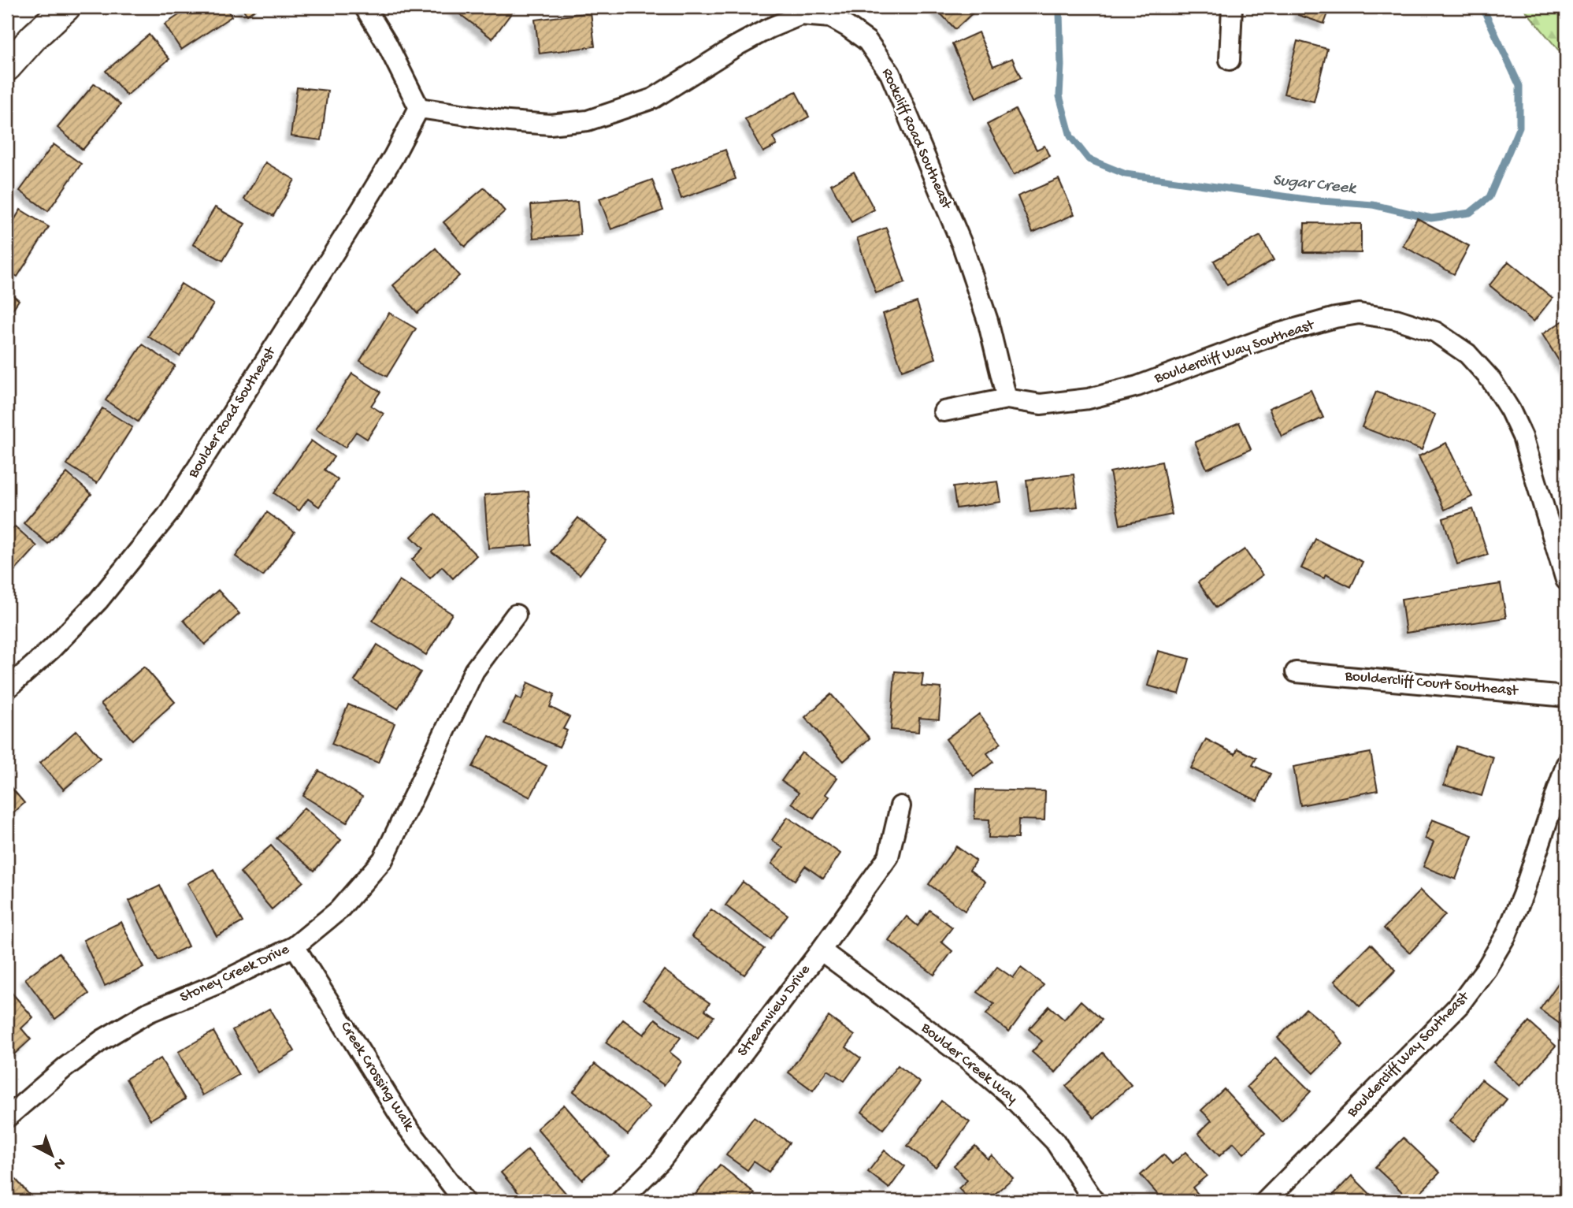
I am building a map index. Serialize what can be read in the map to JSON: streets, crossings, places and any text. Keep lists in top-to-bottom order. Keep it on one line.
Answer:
{"streets":{"street":["Rockcliff Road Southeast","Bouldercliff Way Southeast","Boulder Road Southeast","Bouldercliff Court Southeast","Stoney Creek Drive","Streamview Drive","Boulder Creek Way","Creek Crossing Walk"]},"crossings":[["Rockcliff Road Southeast","Bouldercliff Way Southeast"],["Rockcliff Road Southeast","Boulder Road Southeast"],["Stoney Creek Drive","Creek Crossing Walk"],["Streamview Drive","Boulder Creek Way"]],"water":["Sugar Creek"],"north":"bottom right"}
